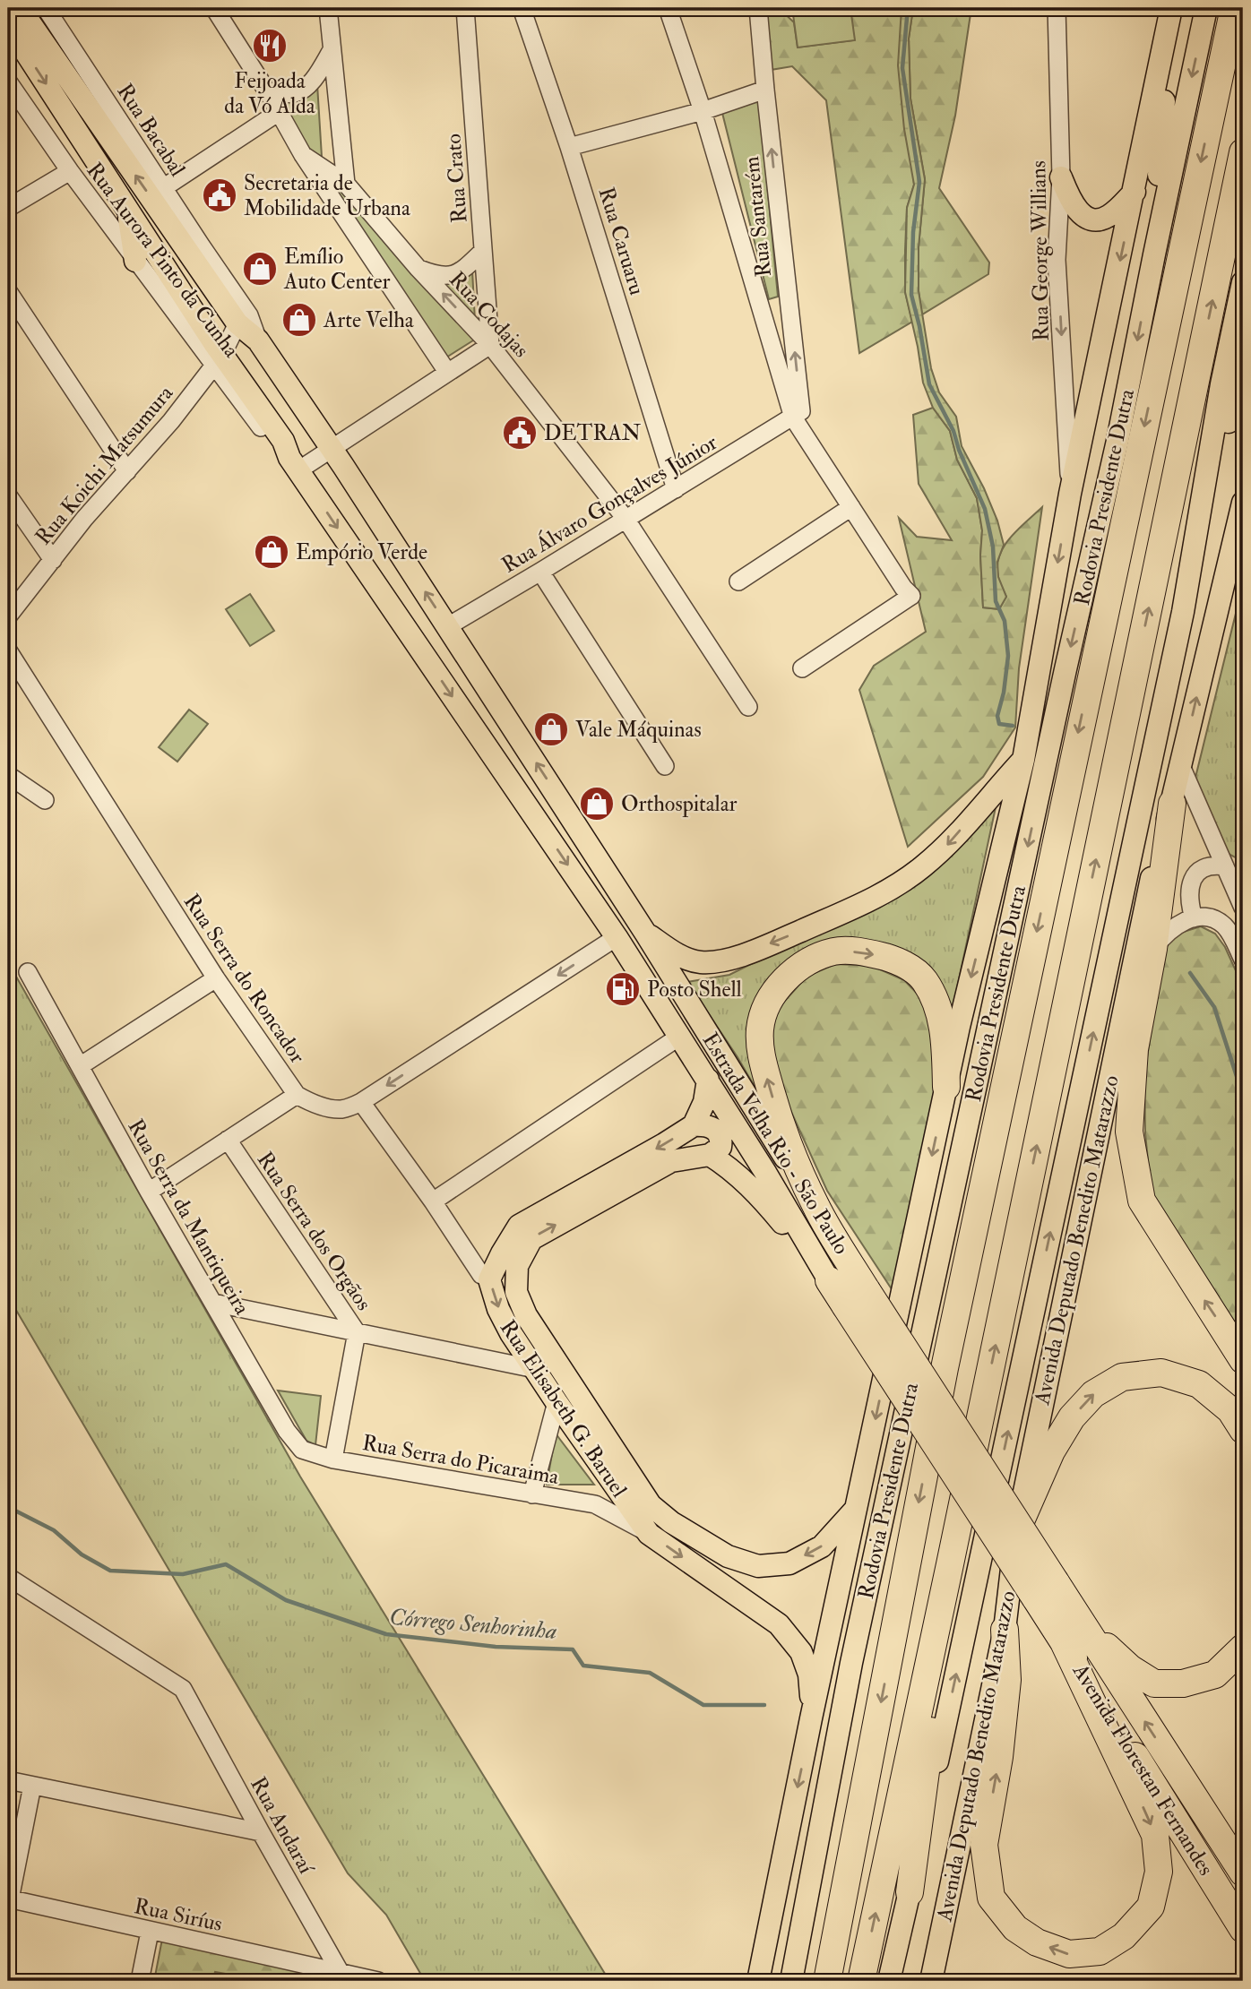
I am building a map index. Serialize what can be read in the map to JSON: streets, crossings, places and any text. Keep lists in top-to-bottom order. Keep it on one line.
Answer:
{"streets":{"highway":["Rodovia Presidente Dutra","Estrada Velha Rio - São Paulo","Avenida Florestan Fernandes"],"main road":["Avenida Deputado Benedito Matarazzo","Rua Elisabeth G. Baruel"],"street":["Rua Bacabal","Rua Crato","Rua Santarém","Rua Caruaru","Rua George Willians","Rua Aurora Pinto da Cunha","Rua Codajas","Rua Koichi Matsumura","Rua Álvaro Gonçalves Júnior","Rua Serra do Roncador","Rua Serra da Mantiqueira","Rua Serra dos Orgãos","Rua Serra do Picaraima","Rua Andaraí","Rua Siríus"]},"crossings":[["Rua Bacabal","Rua Koichi Matsumura"],["Rua Bacabal","Estrada Velha Rio - São Paulo"],["Rua Crato","Rua Codajas"],["Rua Santarém","Rua Álvaro Gonçalves Júnior"],["Rua Caruaru","Rua Álvaro Gonçalves Júnior"],["Rua Aurora Pinto da Cunha","Rua Koichi Matsumura"],["Rua Aurora Pinto da Cunha","Estrada Velha Rio - São Paulo"],["Rua Codajas","Rua Álvaro Gonçalves Júnior"],["Rua Koichi Matsumura","Estrada Velha Rio - São Paulo"],["Rua Álvaro Gonçalves Júnior","Estrada Velha Rio - São Paulo"],["Rua Serra da Mantiqueira","Rua Serra dos Orgãos"],["Rua Serra da Mantiqueira","Rua Serra do Picaraima"],["Rua Serra dos Orgãos","Rua Serra do Picaraima"],["Rua Elisabeth G. Baruel","Rua Serra do Picaraima"],["Rua Andaraí","Rua Siríus"]],"one_way":["Rua George Willians"],"water":["Córrego Senhorinha"],"places":{"restaurant":["Feijoada da Vó Alda"],"public building":["Secretaria de Mobilidade Urbana","DETRAN"],"shop":["Emílio Auto Center","Arte Velha","Empório Verde","Vale Máquinas","Orthospitalar"],"fuel station":["Posto Shell"]}}
